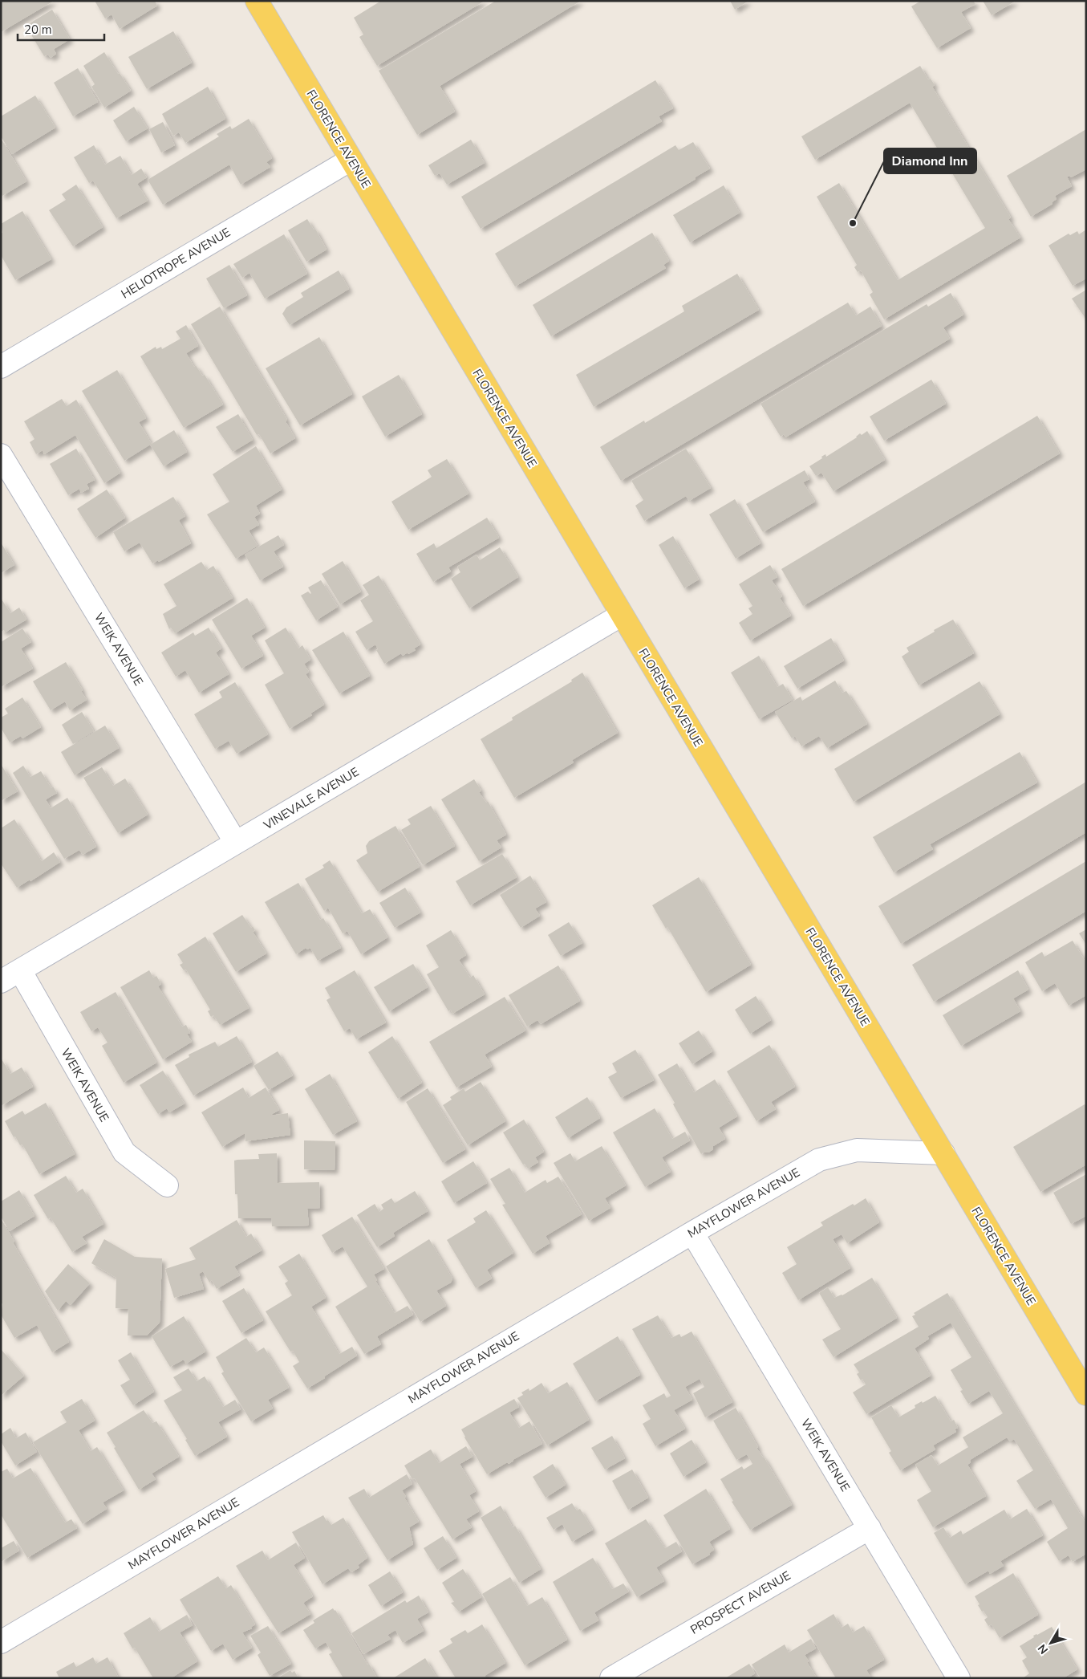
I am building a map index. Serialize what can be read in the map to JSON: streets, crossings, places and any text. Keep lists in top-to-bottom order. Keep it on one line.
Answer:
{"streets":{"main road":["FLORENCE AVENUE"],"street":["HELIOTROPE AVENUE","WEIK AVENUE","VINEVALE AVENUE","MAYFLOWER AVENUE","PROSPECT AVENUE"]},"crossings":[["FLORENCE AVENUE","HELIOTROPE AVENUE"],["FLORENCE AVENUE","VINEVALE AVENUE"],["FLORENCE AVENUE","MAYFLOWER AVENUE"],["WEIK AVENUE","VINEVALE AVENUE"],["WEIK AVENUE","MAYFLOWER AVENUE"],["WEIK AVENUE","PROSPECT AVENUE"]],"places":["Diamond Inn"],"scale_bar":"20 m","north":"bottom left"}
